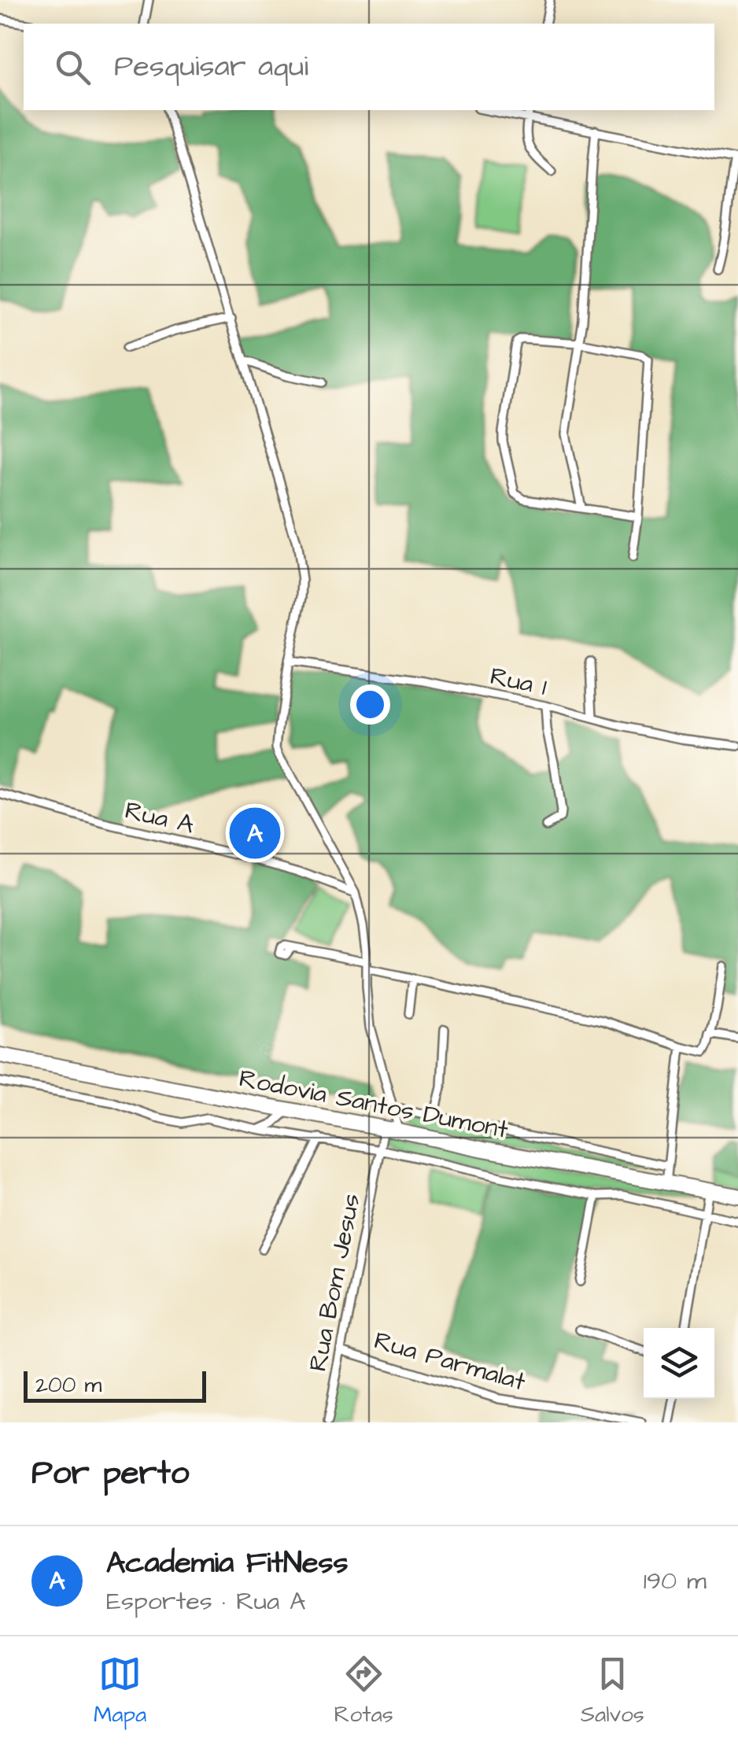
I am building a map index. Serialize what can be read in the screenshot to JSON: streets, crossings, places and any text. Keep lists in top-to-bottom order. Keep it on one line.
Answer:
{"streets":{"highway":["Rodovia Santos Dumont"],"street":["Rua 1","Rua A","Rua Bom Jesus","Rua Parmalat"]},"crossings":[["Rodovia Santos Dumont","Rua Bom Jesus"],["Rua Bom Jesus","Rua Parmalat"]],"scale_bar":"200 m","page":{"search":"Pesquisar aqui","pins":"A","scale":"200 m","heading":"Por perto","list":[{"mark":"A","name":"Academia FitNess","note":"Esportes · Rua A","value":"190 m"}],"nav":["Mapa","Rotas","Salvos"]}}
